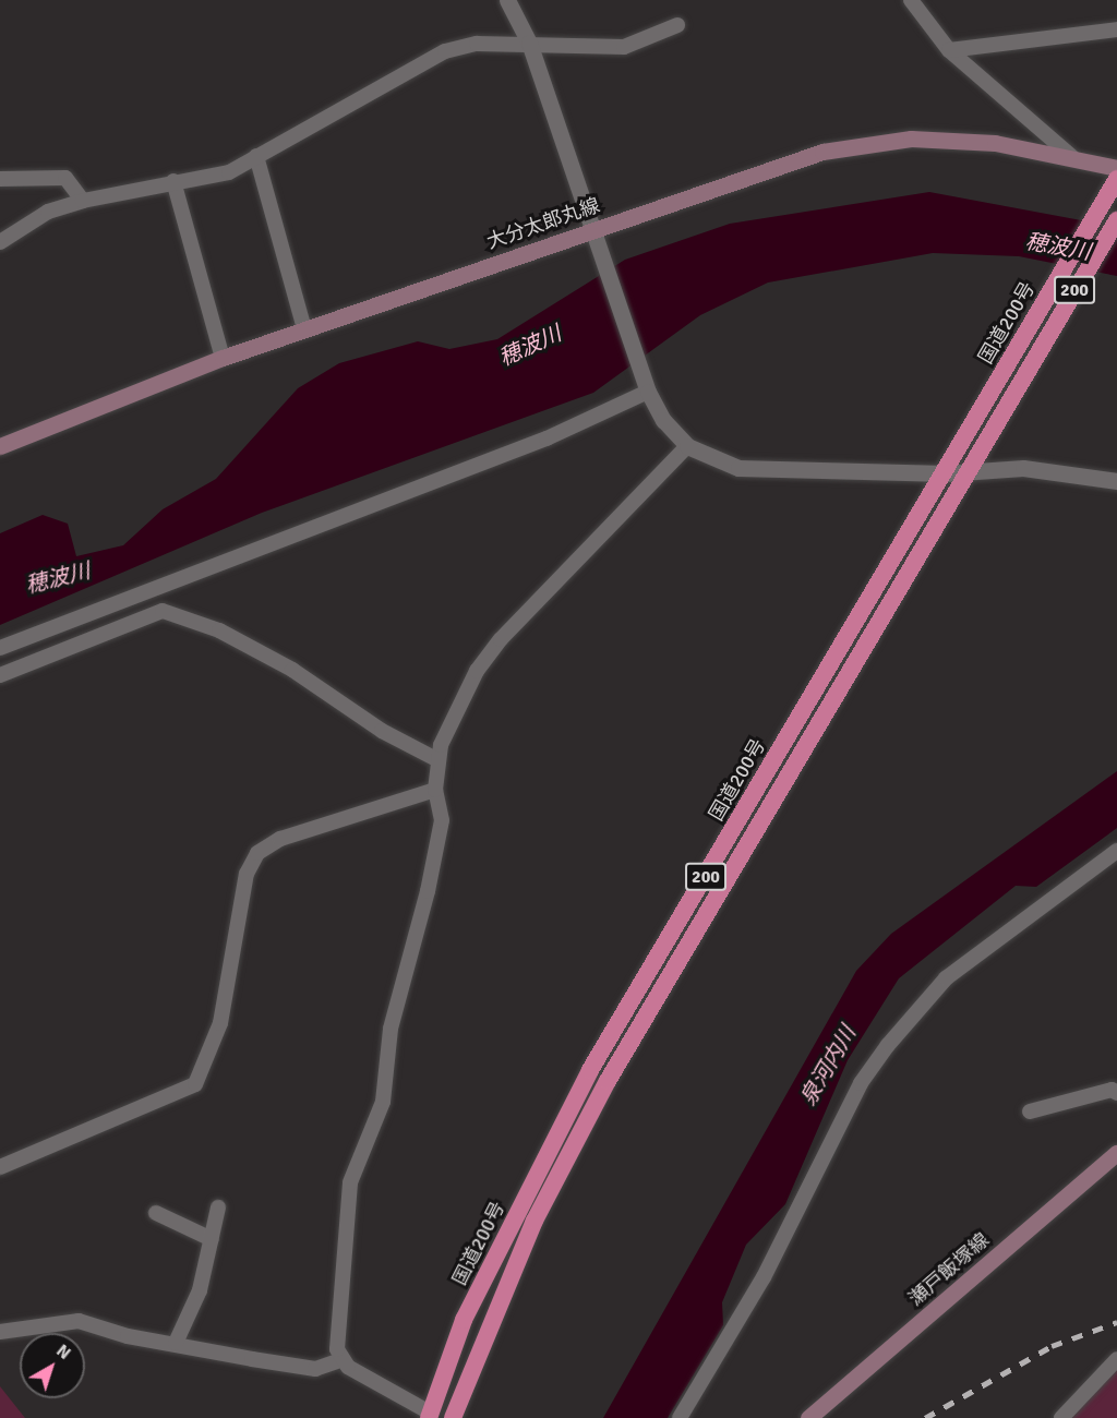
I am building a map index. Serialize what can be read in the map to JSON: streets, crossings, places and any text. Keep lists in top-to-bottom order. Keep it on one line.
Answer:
{"streets":{"highway":["200","国道200号"],"main road":["大分太郎丸線","瀬戸飯塚線"]},"crossings":[["大分太郎丸線","国道200号"]],"water":["穂波川","泉河内川"],"north":"top right"}
